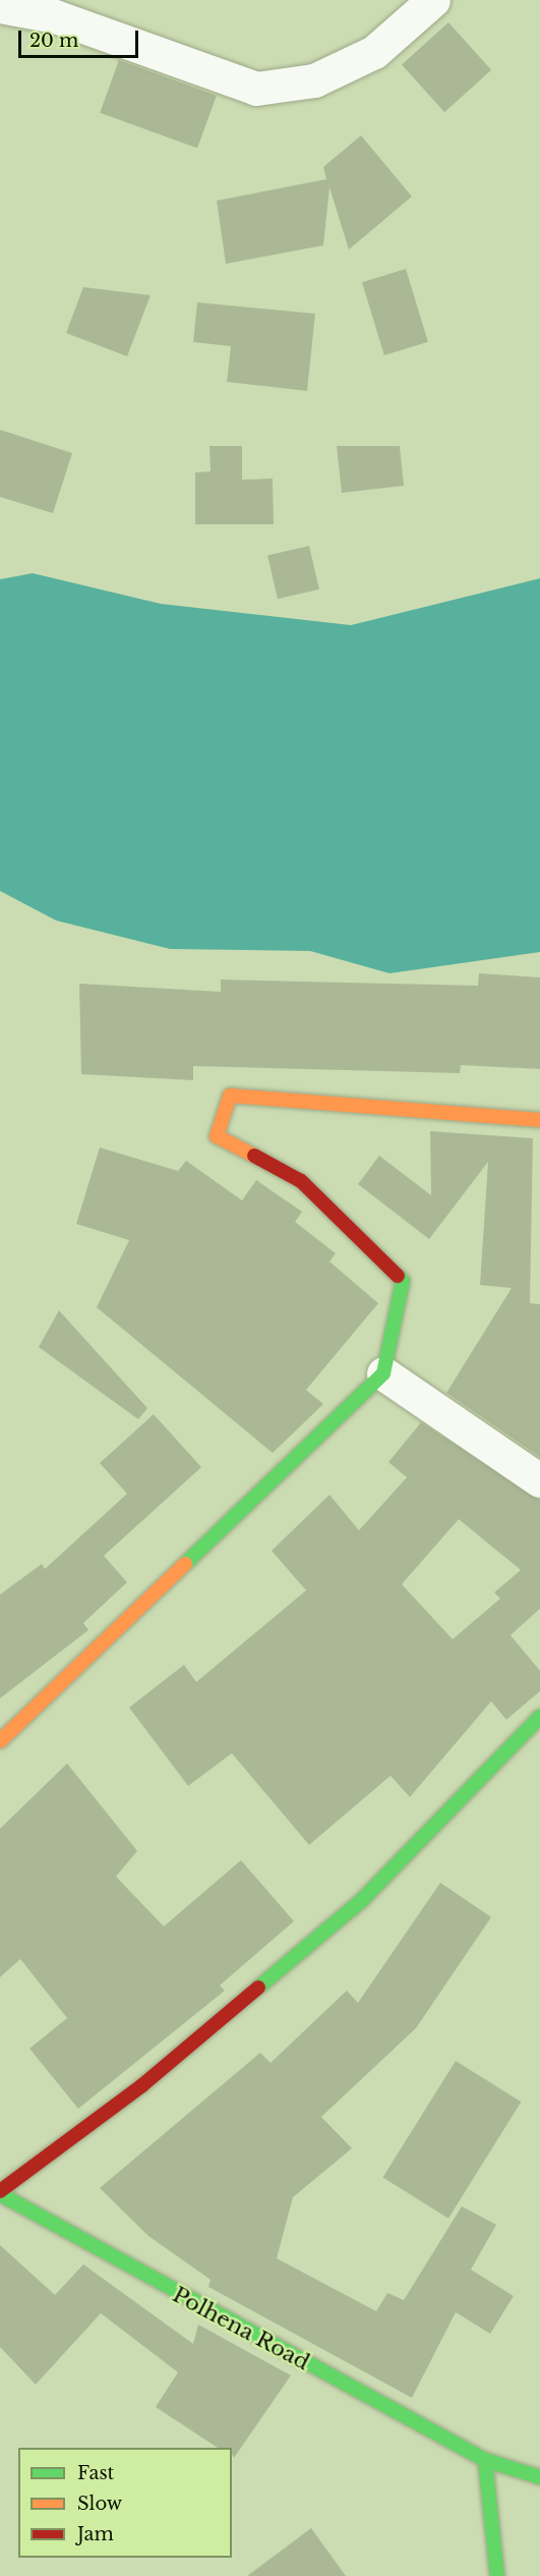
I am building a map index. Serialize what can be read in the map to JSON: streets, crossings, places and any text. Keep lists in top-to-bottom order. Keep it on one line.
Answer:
{"streets":{"street":["Polhena Road"]},"legend":["Fast","Slow","Jam"],"scale_bar":"20 m"}
